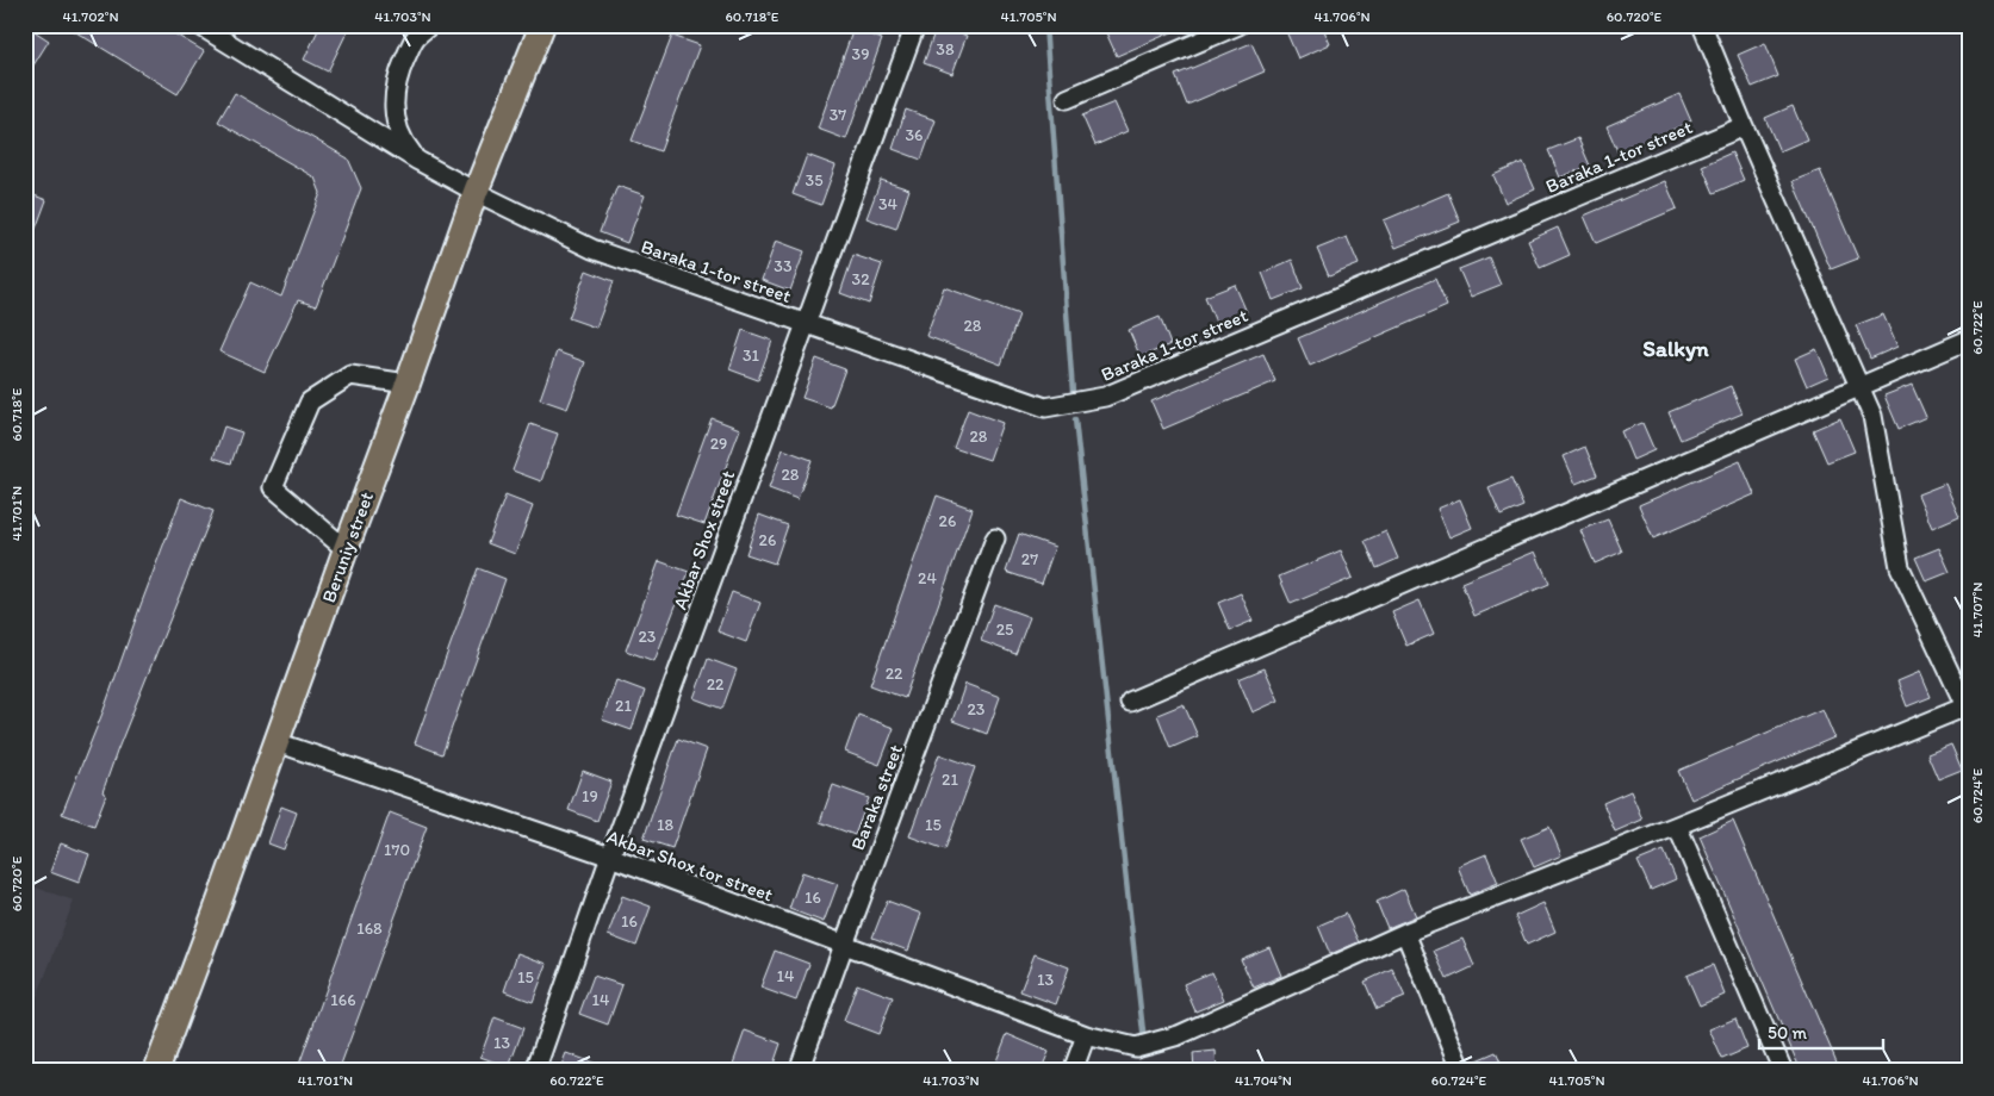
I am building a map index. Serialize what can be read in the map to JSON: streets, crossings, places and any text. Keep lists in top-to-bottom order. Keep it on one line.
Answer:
{"streets":{"main road":["Beruniy street"],"street":["Baraka 1-tor street","Akbar Shox street","Baraka street","Akbar Shox tor street"]},"crossings":[["Baraka 1-tor street","Akbar Shox street"],["Baraka 1-tor street","Beruniy street"],["Akbar Shox street","Akbar Shox tor street"],["Beruniy street","Akbar Shox tor street"],["Baraka street","Akbar Shox tor street"]],"districts":["Salkyn"],"house_numbers":["38","39","37","36","35","34","33","32","28","31","28","29","28","26","26","27","24","25","23","22","22","21","23","21","19","18","15","170","16","16","168","14","15","13","166","14","13"],"scale_bar":"50 m","coordinates":["41.702°N","41.703°N","60.718°E","41.705°N","41.706°N","60.720°E","60.722°E","41.701°N","41.707°N","60.724°E","41.704°N"]}
